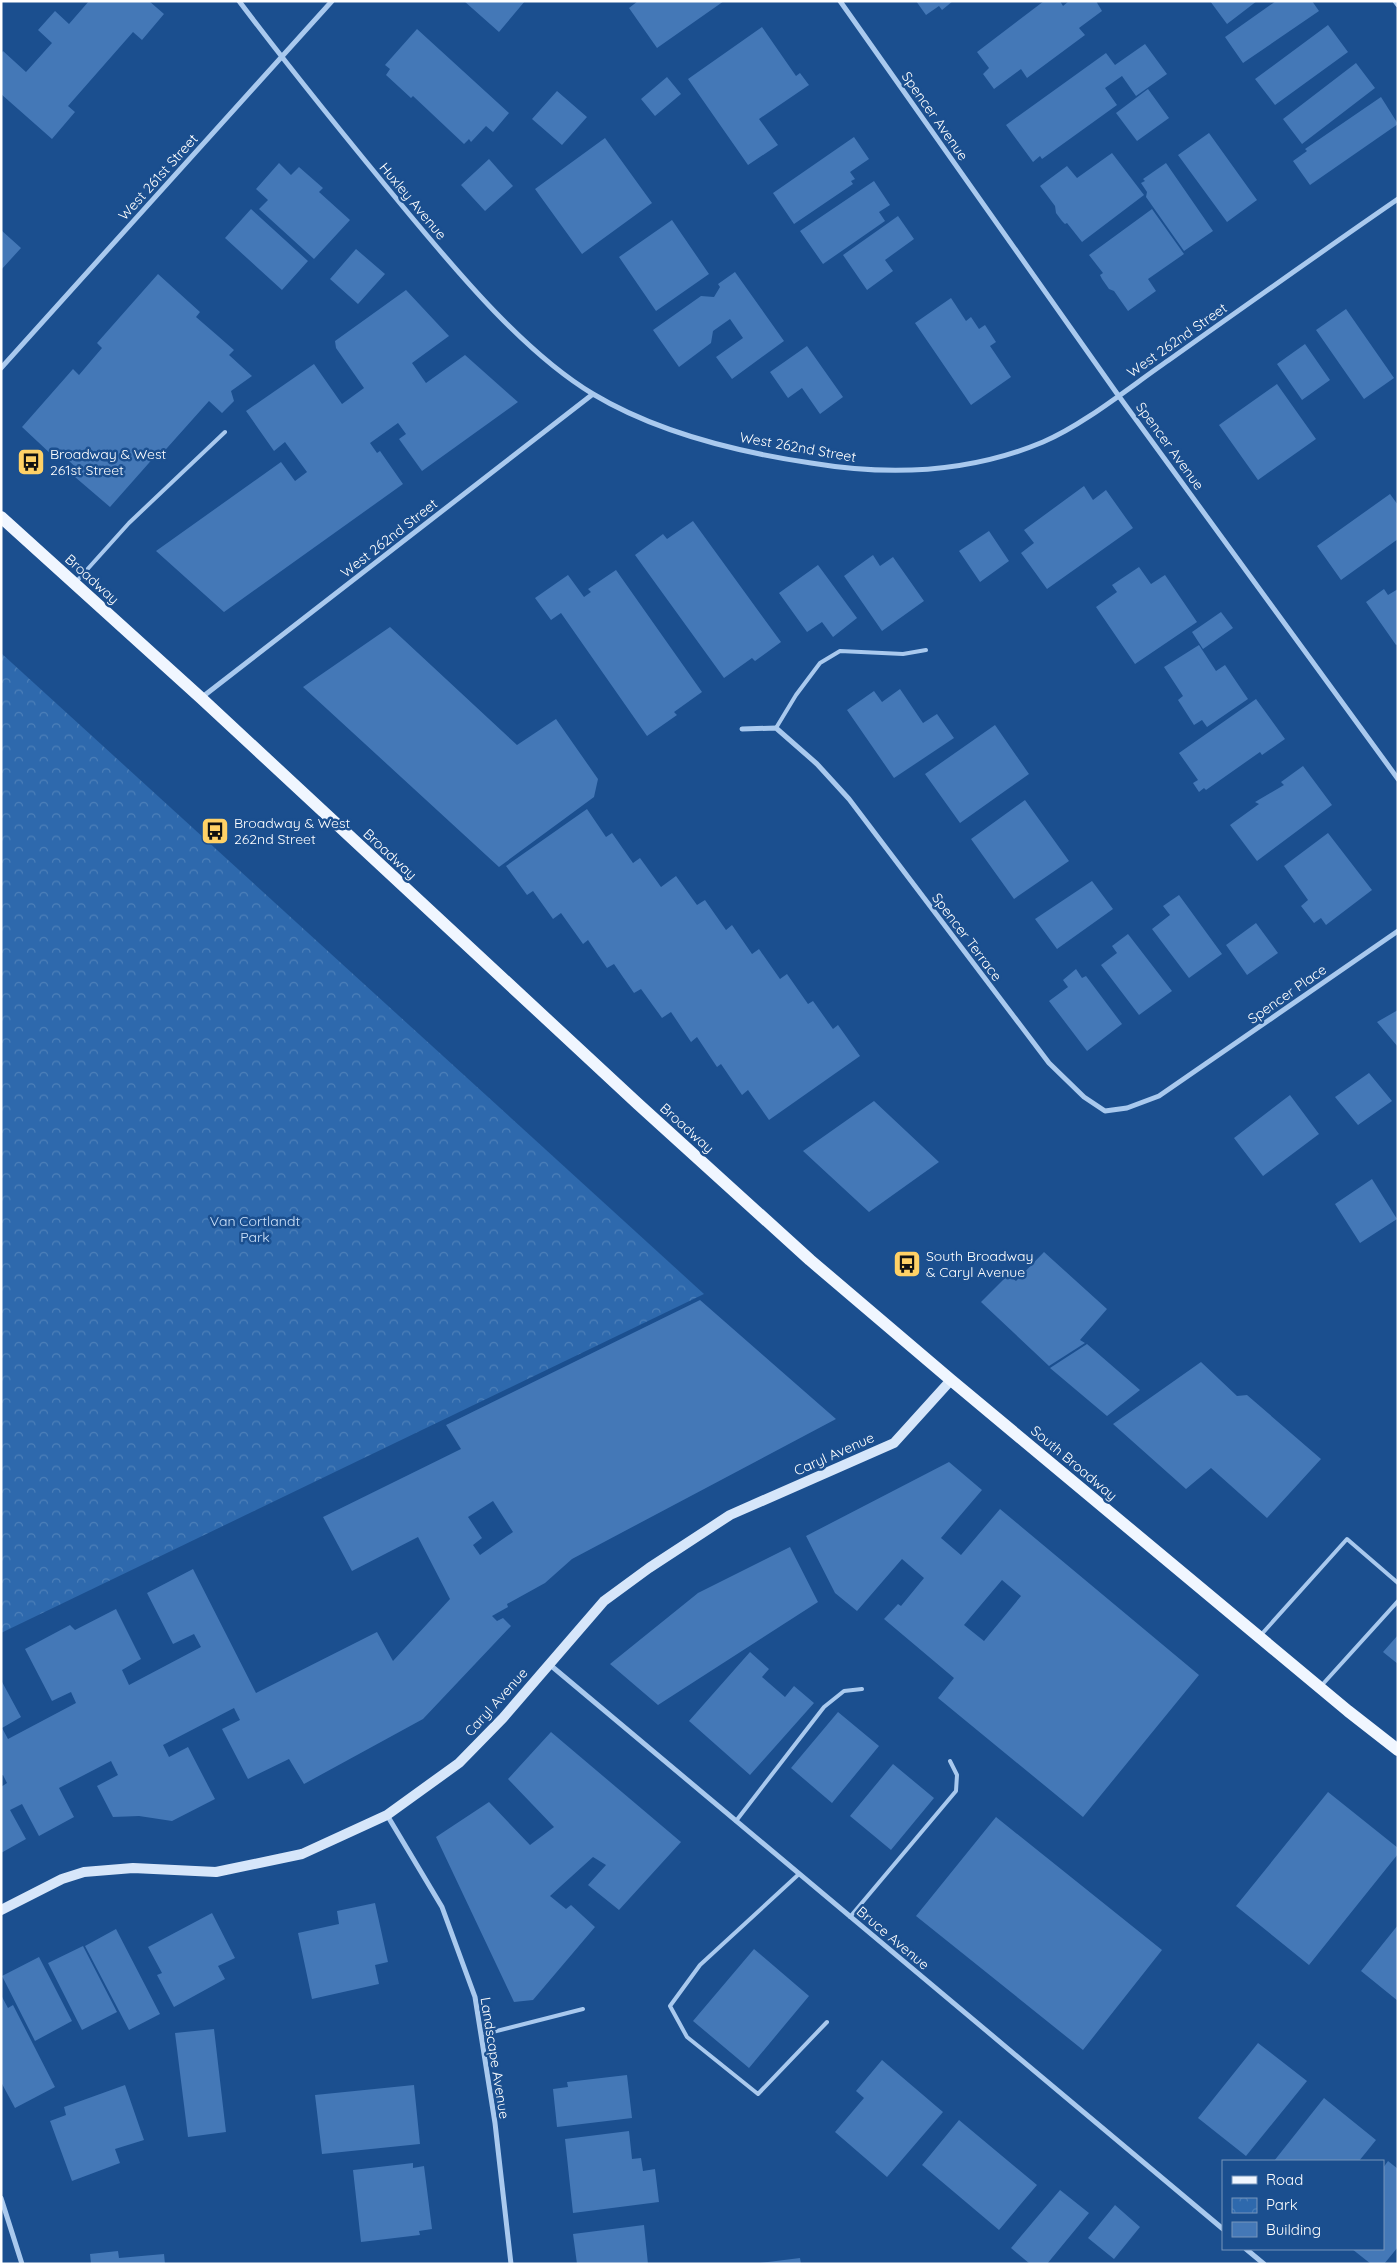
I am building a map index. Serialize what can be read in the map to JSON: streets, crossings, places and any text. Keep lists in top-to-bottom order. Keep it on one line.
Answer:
{"streets":{"main road":["Broadway","South Broadway"],"street":["Spencer Avenue","West 261st Street","Huxley Avenue","West 262nd Street","Spencer Terrace","Spencer Place","Caryl Avenue","Bruce Avenue","Landscape Avenue"]},"crossings":[["Spencer Avenue","West 262nd Street"],["West 261st Street","Huxley Avenue"],["Huxley Avenue","West 262nd Street"],["West 262nd Street","Broadway"],["Broadway","South Broadway"],["Spencer Terrace","Spencer Place"],["Caryl Avenue","South Broadway"],["Caryl Avenue","Bruce Avenue"],["Caryl Avenue","Landscape Avenue"]],"parks":["Van Cortlandt Park"],"places":{"bus stop":["Broadway & West 261st Street","Broadway & West 262nd Street","South Broadway & Caryl Avenue"]},"legend":["Road","Park","Building"]}
